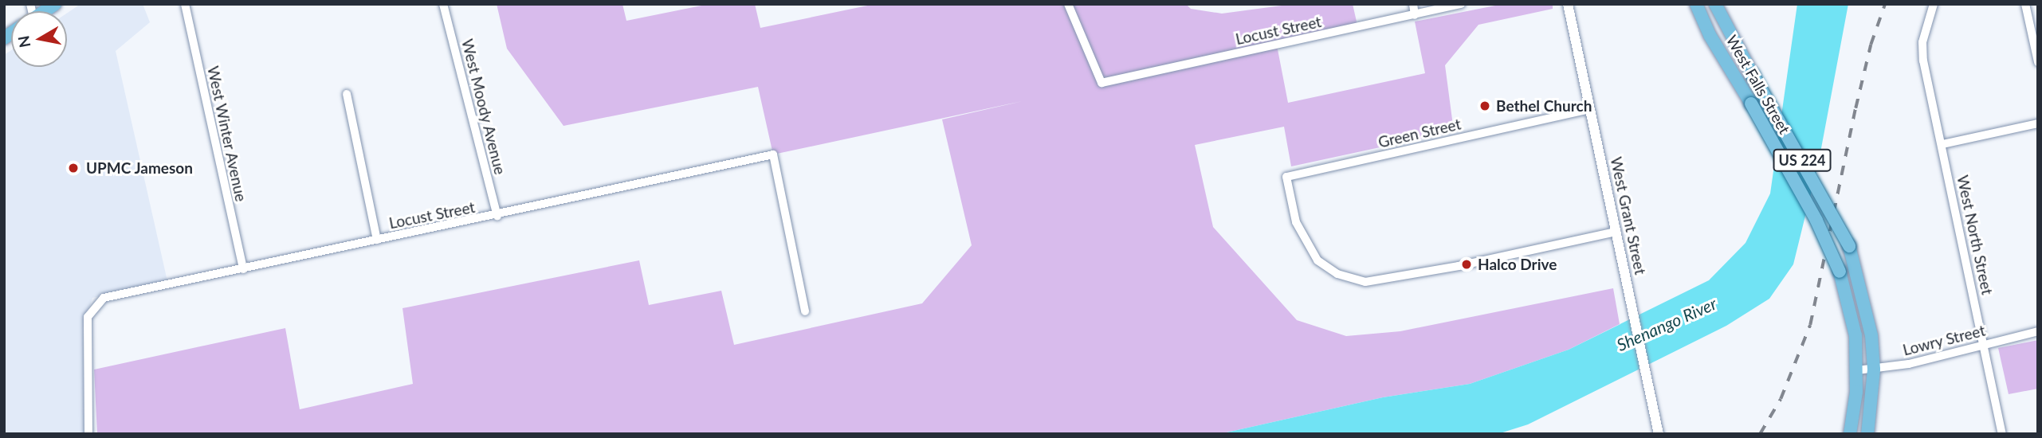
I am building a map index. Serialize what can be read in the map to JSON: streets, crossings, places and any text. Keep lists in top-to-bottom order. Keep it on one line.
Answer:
{"streets":{"main road":["West Falls Street","US 224"],"street":["Locust Street","West Moody Avenue","Green Street","West Winter Avenue","West Grant Street","West North Street","Lowry Street"]},"crossings":[["Locust Street","West Moody Avenue"],["Locust Street","West Winter Avenue"],["West Falls Street","Lowry Street"],["Green Street","West Grant Street"],["West North Street","Lowry Street"]],"water":["Shenango River"],"places":["Bethel Church","UPMC Jameson","Halco Drive"],"north":"left"}
